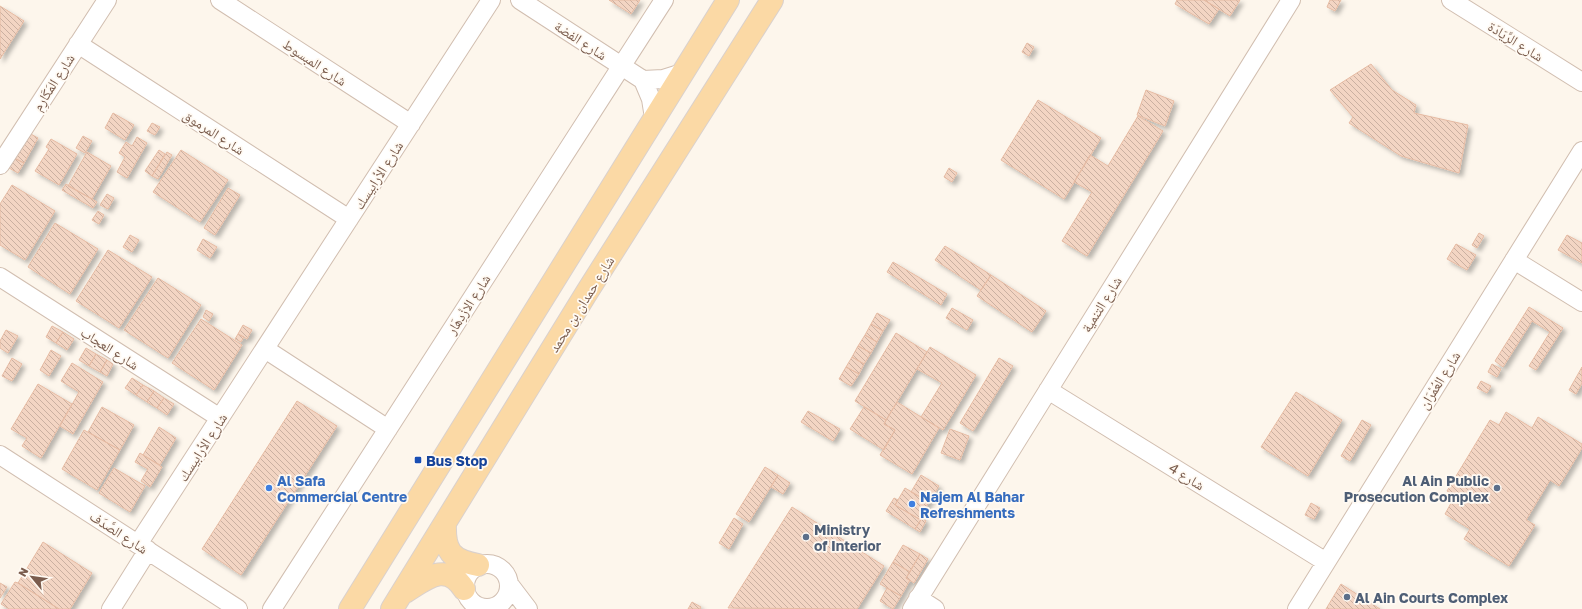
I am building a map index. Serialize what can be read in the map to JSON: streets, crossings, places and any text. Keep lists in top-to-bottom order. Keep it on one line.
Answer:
{"streets":{"main road":["شارع حمدان بن محمد"],"street":["شارع الفضة","شارع الرِّيَادَة","شارع المبسوط","شارع المَكَارِم","شارع المرموق","شارع الأرابيسك","شارع الازْدِهَار","شارع التنمية","شارع العجاب","شارع العُمْرَان","شارع 4","شارع الصَّدَف"]},"crossings":[["شارع الفضة","شارع الازْدِهَار"],["شارع المبسوط","شارع الأرابيسك"],["شارع المَكَارِم","شارع المرموق"],["شارع المرموق","شارع الأرابيسك"],["شارع الأرابيسك","شارع العجاب"],["شارع الأرابيسك","شارع الصَّدَف"],["شارع التنمية","شارع 4"],["شارع العُمْرَان","شارع 4"]],"places":{"transit":["Bus Stop"],"other":["Al Safa Commercial Centre","Al Ain Public Prosecution Complex","Najem Al Bahar Refreshments","Ministry of Interior","Al Ain Courts Complex"]},"north":"top left"}
